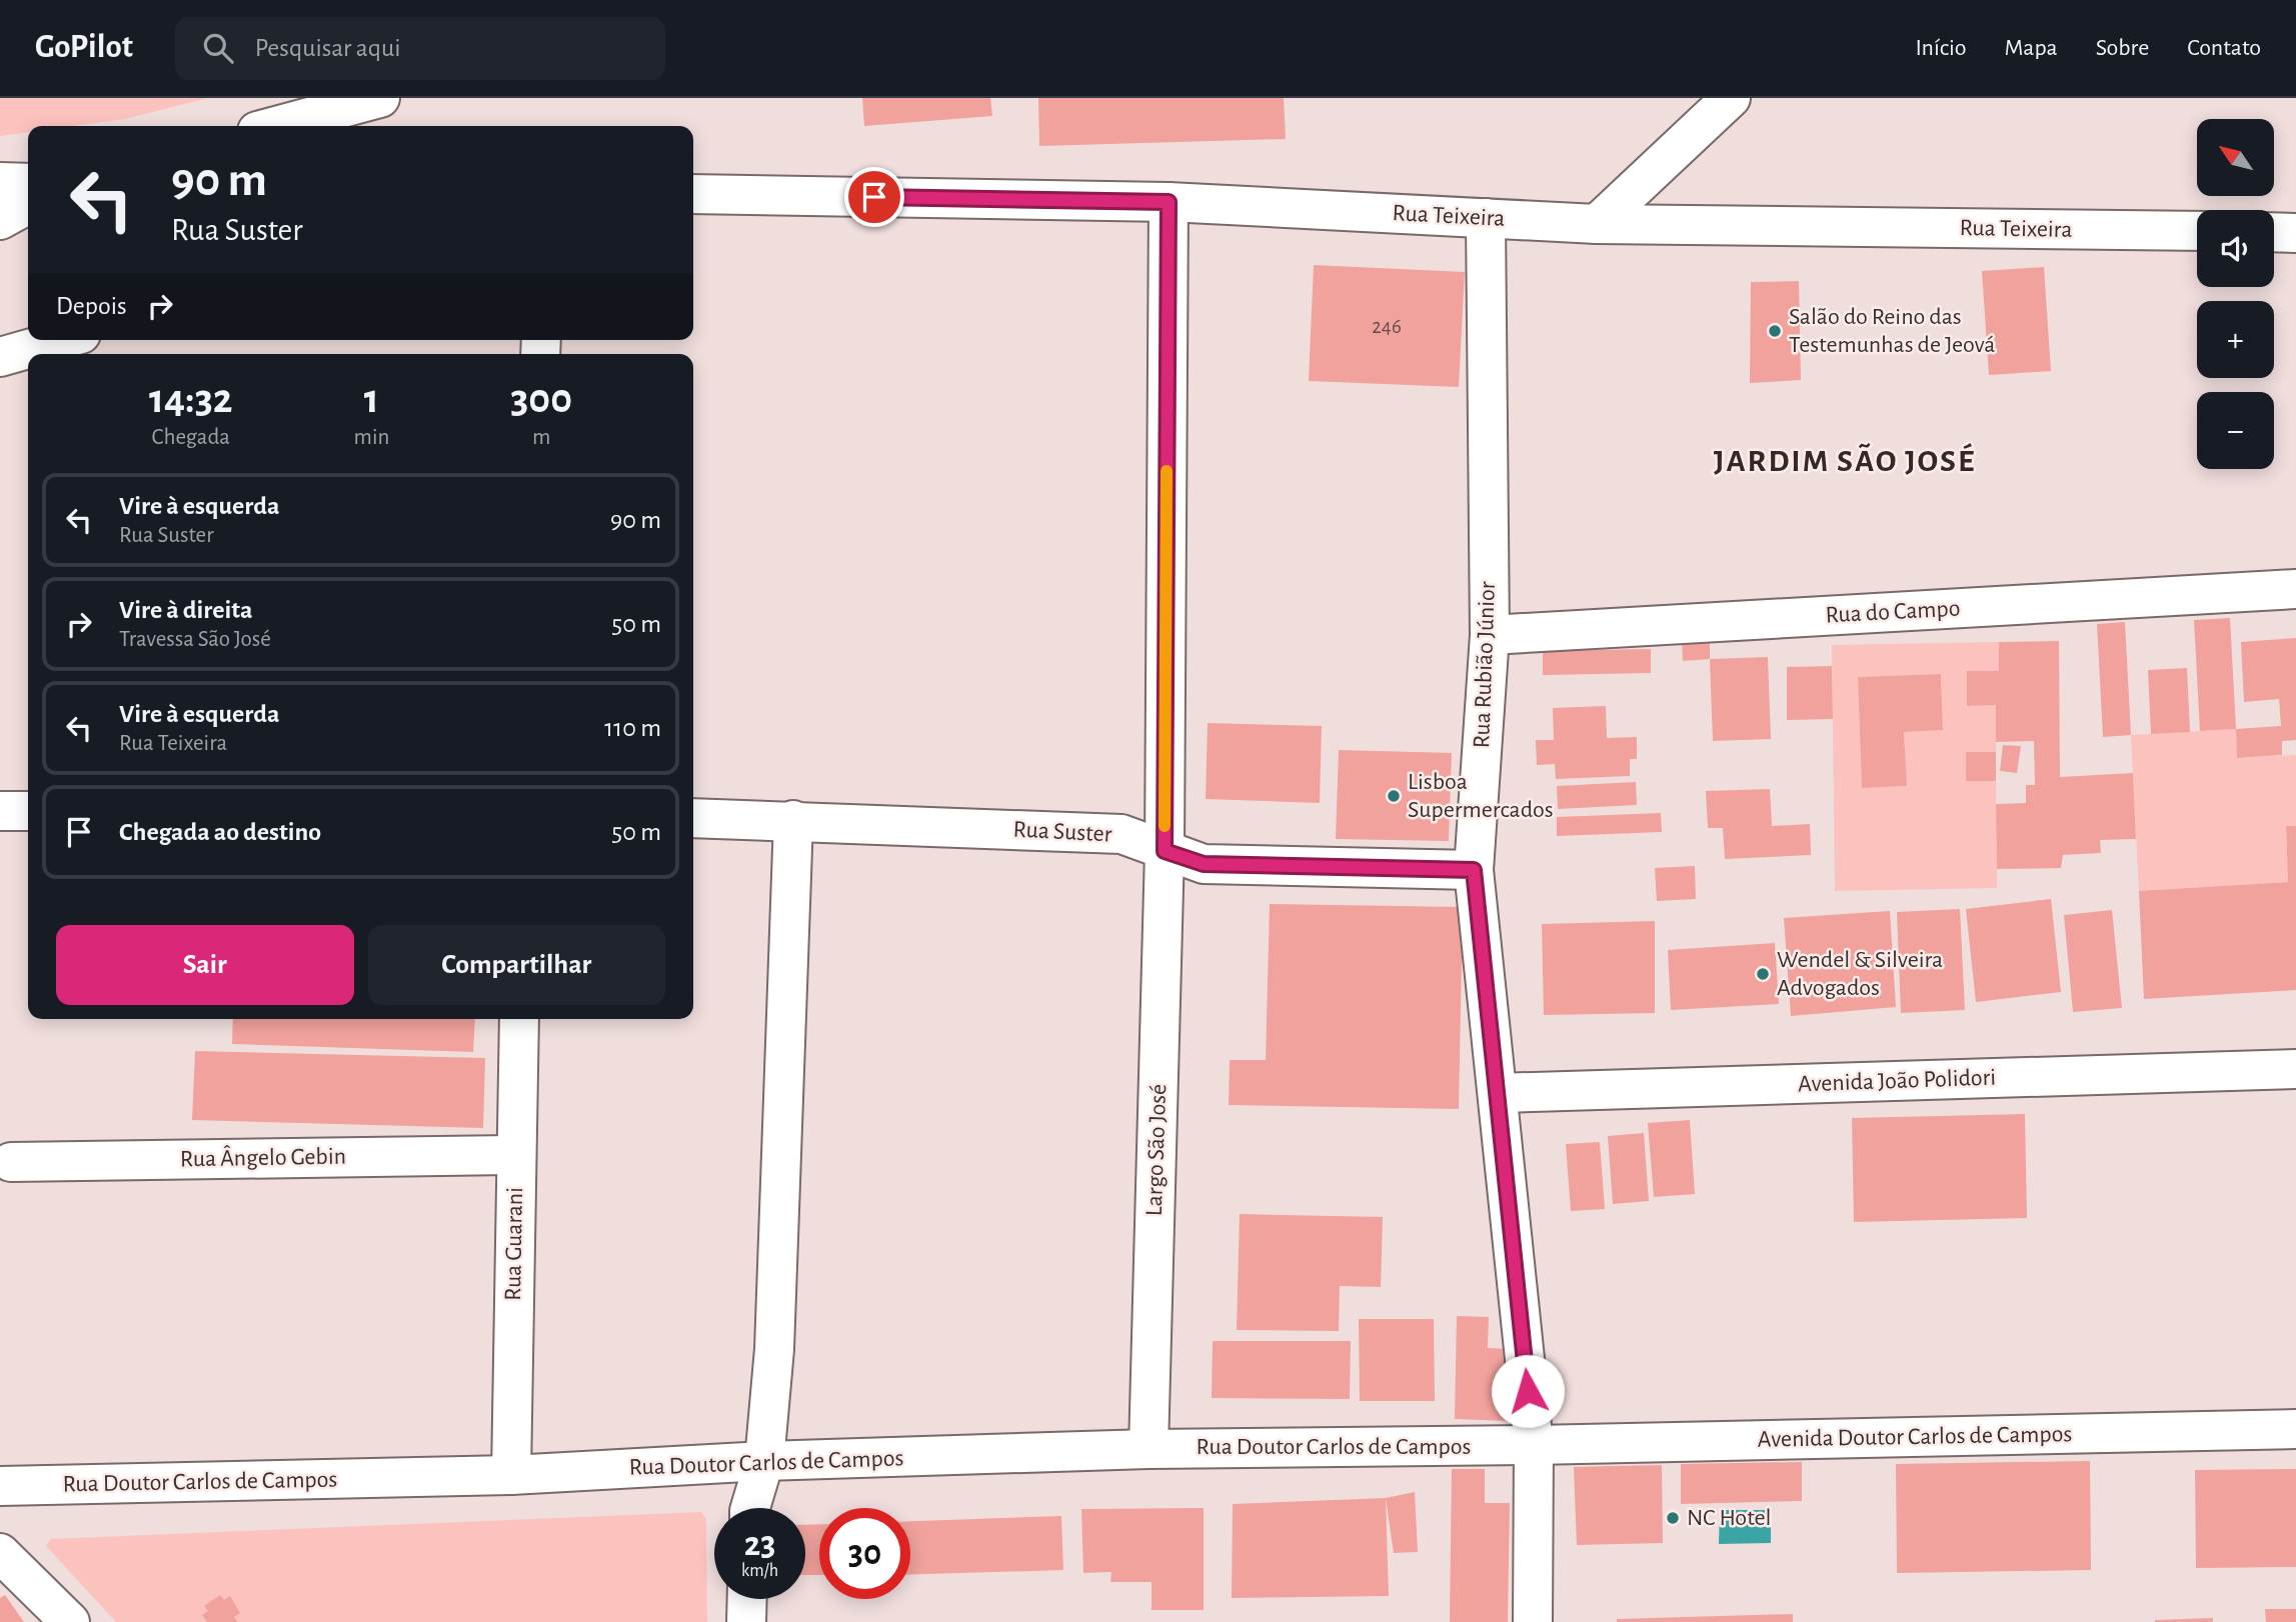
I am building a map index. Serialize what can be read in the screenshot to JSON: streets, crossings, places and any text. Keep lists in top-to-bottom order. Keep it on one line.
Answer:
{"streets":{"street":["Rua Teixeira","Rua do Campo","Rua Rubião Júnior","Rua Suster","Avenida João Polidori","Largo São José","Rua Ângelo Gebin","Rua Guarani","Avenida Doutor Carlos de Campos","Rua Doutor Carlos de Campos"]},"crossings":[["Rua Teixeira","Rua Rubião Júnior"],["Rua Teixeira","Largo São José"],["Rua do Campo","Rua Rubião Júnior"],["Rua Rubião Júnior","Rua Suster"],["Rua Rubião Júnior","Avenida João Polidori"],["Rua Rubião Júnior","Avenida Doutor Carlos de Campos"],["Rua Rubião Júnior","Rua Doutor Carlos de Campos"],["Rua Suster","Largo São José"],["Largo São José","Rua Doutor Carlos de Campos"],["Rua Ângelo Gebin","Rua Guarani"],["Rua Guarani","Rua Doutor Carlos de Campos"],["Avenida Doutor Carlos de Campos","Rua Doutor Carlos de Campos"]],"districts":["JARDIM SÃO JOSÉ"],"places":["Salão do Reino das Testemunhas de Jeová","Lisboa Supermercados","Wendel & Silveira Advogados","NC Hotel"],"house_numbers":["246"],"north":"top left","page":{"header":"GoPilot","search":"Pesquisar aqui","nav":["Início","Mapa","Sobre","Contato"],"map_buttons":["+","−"],"turn":["90 m","Rua Suster"],"then":"Depois","eta":["14:32","Chegada","1","min","300","m"],"list":[{"name":"Vire à esquerda","note":"Rua Suster","value":"90 m"},{"name":"Vire à direita","note":"Travessa São José","value":"50 m"},{"name":"Vire à esquerda","note":"Rua Teixeira","value":"110 m"},{"name":"Chegada ao destino","value":"50 m"}],"buttons":["Sair","Compartilhar"],"speed":"23 km/h","limit":"30"}}
